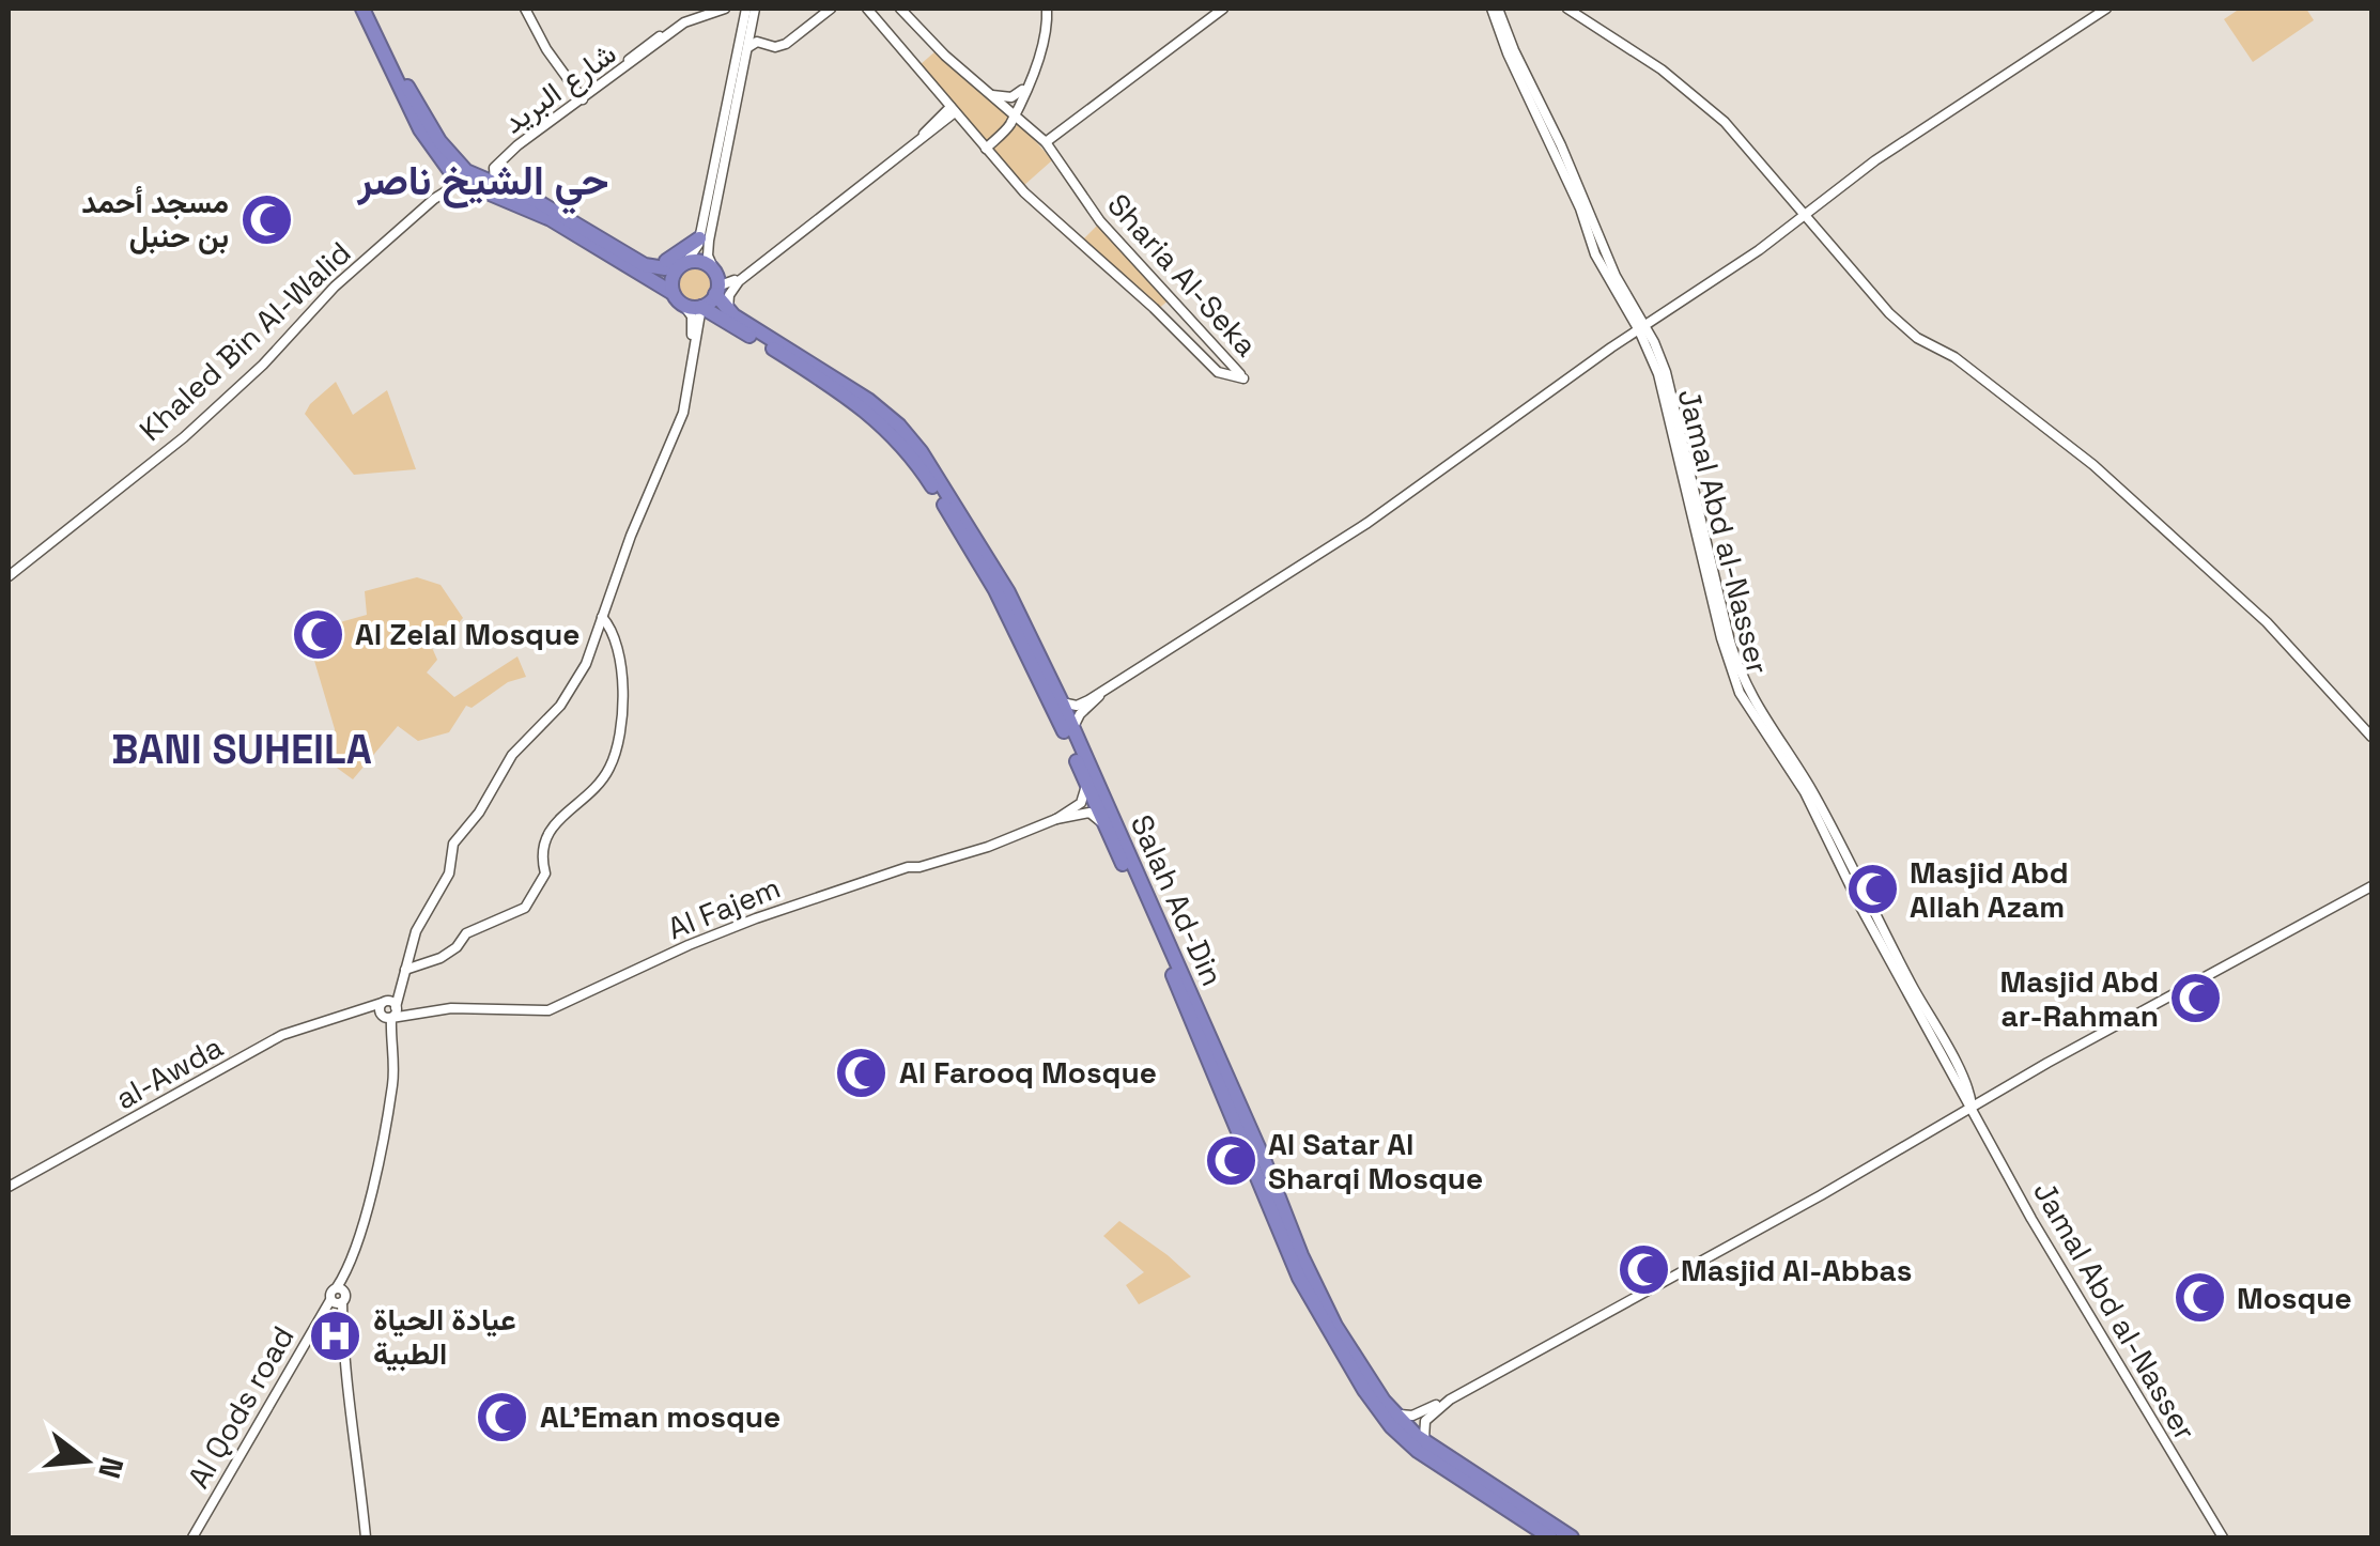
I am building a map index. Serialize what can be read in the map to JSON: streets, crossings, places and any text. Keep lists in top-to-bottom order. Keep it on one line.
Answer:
{"streets":{"highway":["Salah Ad-Din"],"main road":["شارع البريد","Sharia Al-Seka","Khaled Bin Al-Walid","Jamal Abd al-Nasser","Al Fajem","al-Awda","Al Qods road"]},"crossings":[["شارع البريد","Khaled Bin Al-Walid"],["Al Fajem","al-Awda"],["Al Fajem","Al Qods road"],["al-Awda","Al Qods road"]],"districts":["حي الشيخ ناصر","BANI SUHEILA"],"places":{"mosque":["مسجد أحمد بن حنبل","Al Zelal Mosque","Masjid Abd Allah Azam","Masjid Abd ar-Rahman","Al Farooq Mosque","Al Satar Al Sharqi Mosque","Masjid Al-Abbas","Mosque","AL'Eman mosque"],"hospital":["عيادة الحياة الطبية"]},"north":"right"}
